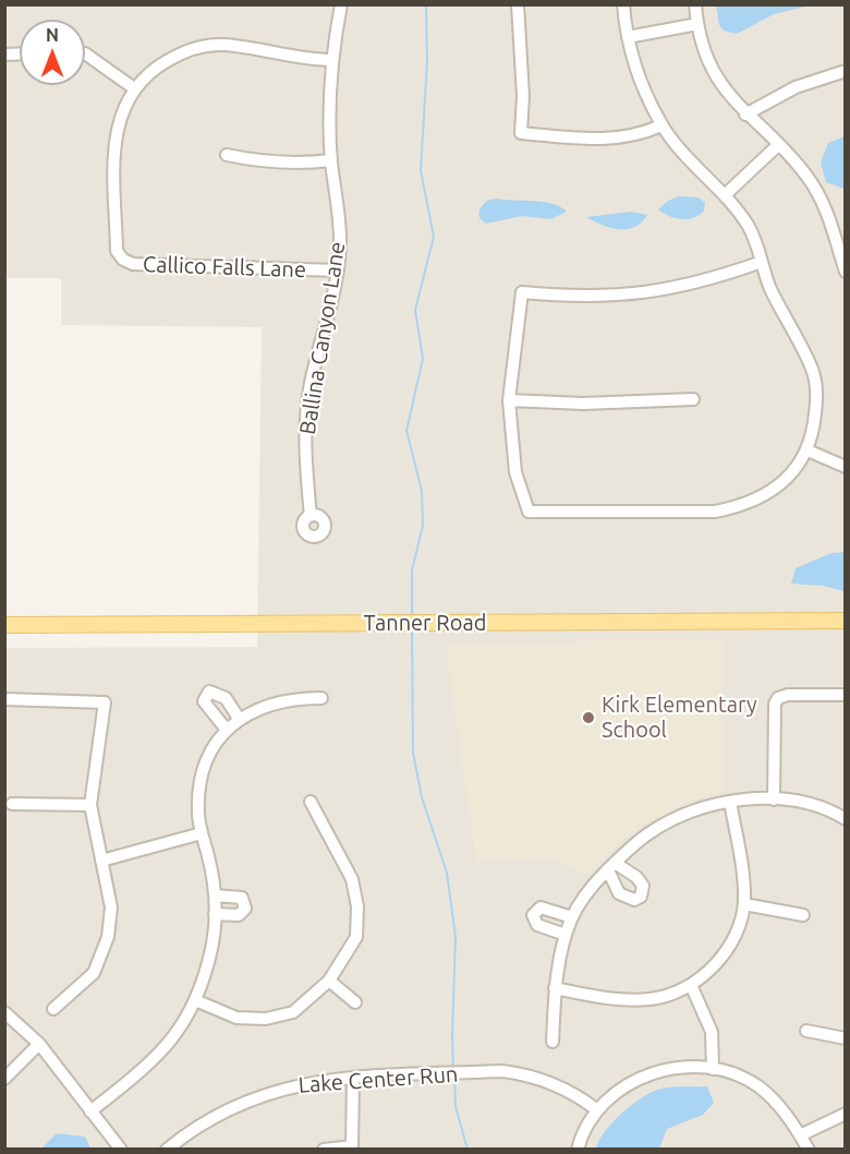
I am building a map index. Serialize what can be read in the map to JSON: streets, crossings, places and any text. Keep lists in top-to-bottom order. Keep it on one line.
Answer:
{"streets":{"main road":["Tanner Road"],"street":["Callico Falls Lane","Ballina Canyon Lane","Lake Center Run"]},"crossings":[["Callico Falls Lane","Ballina Canyon Lane"]],"places":["Kirk Elementary School"],"north":"top"}
